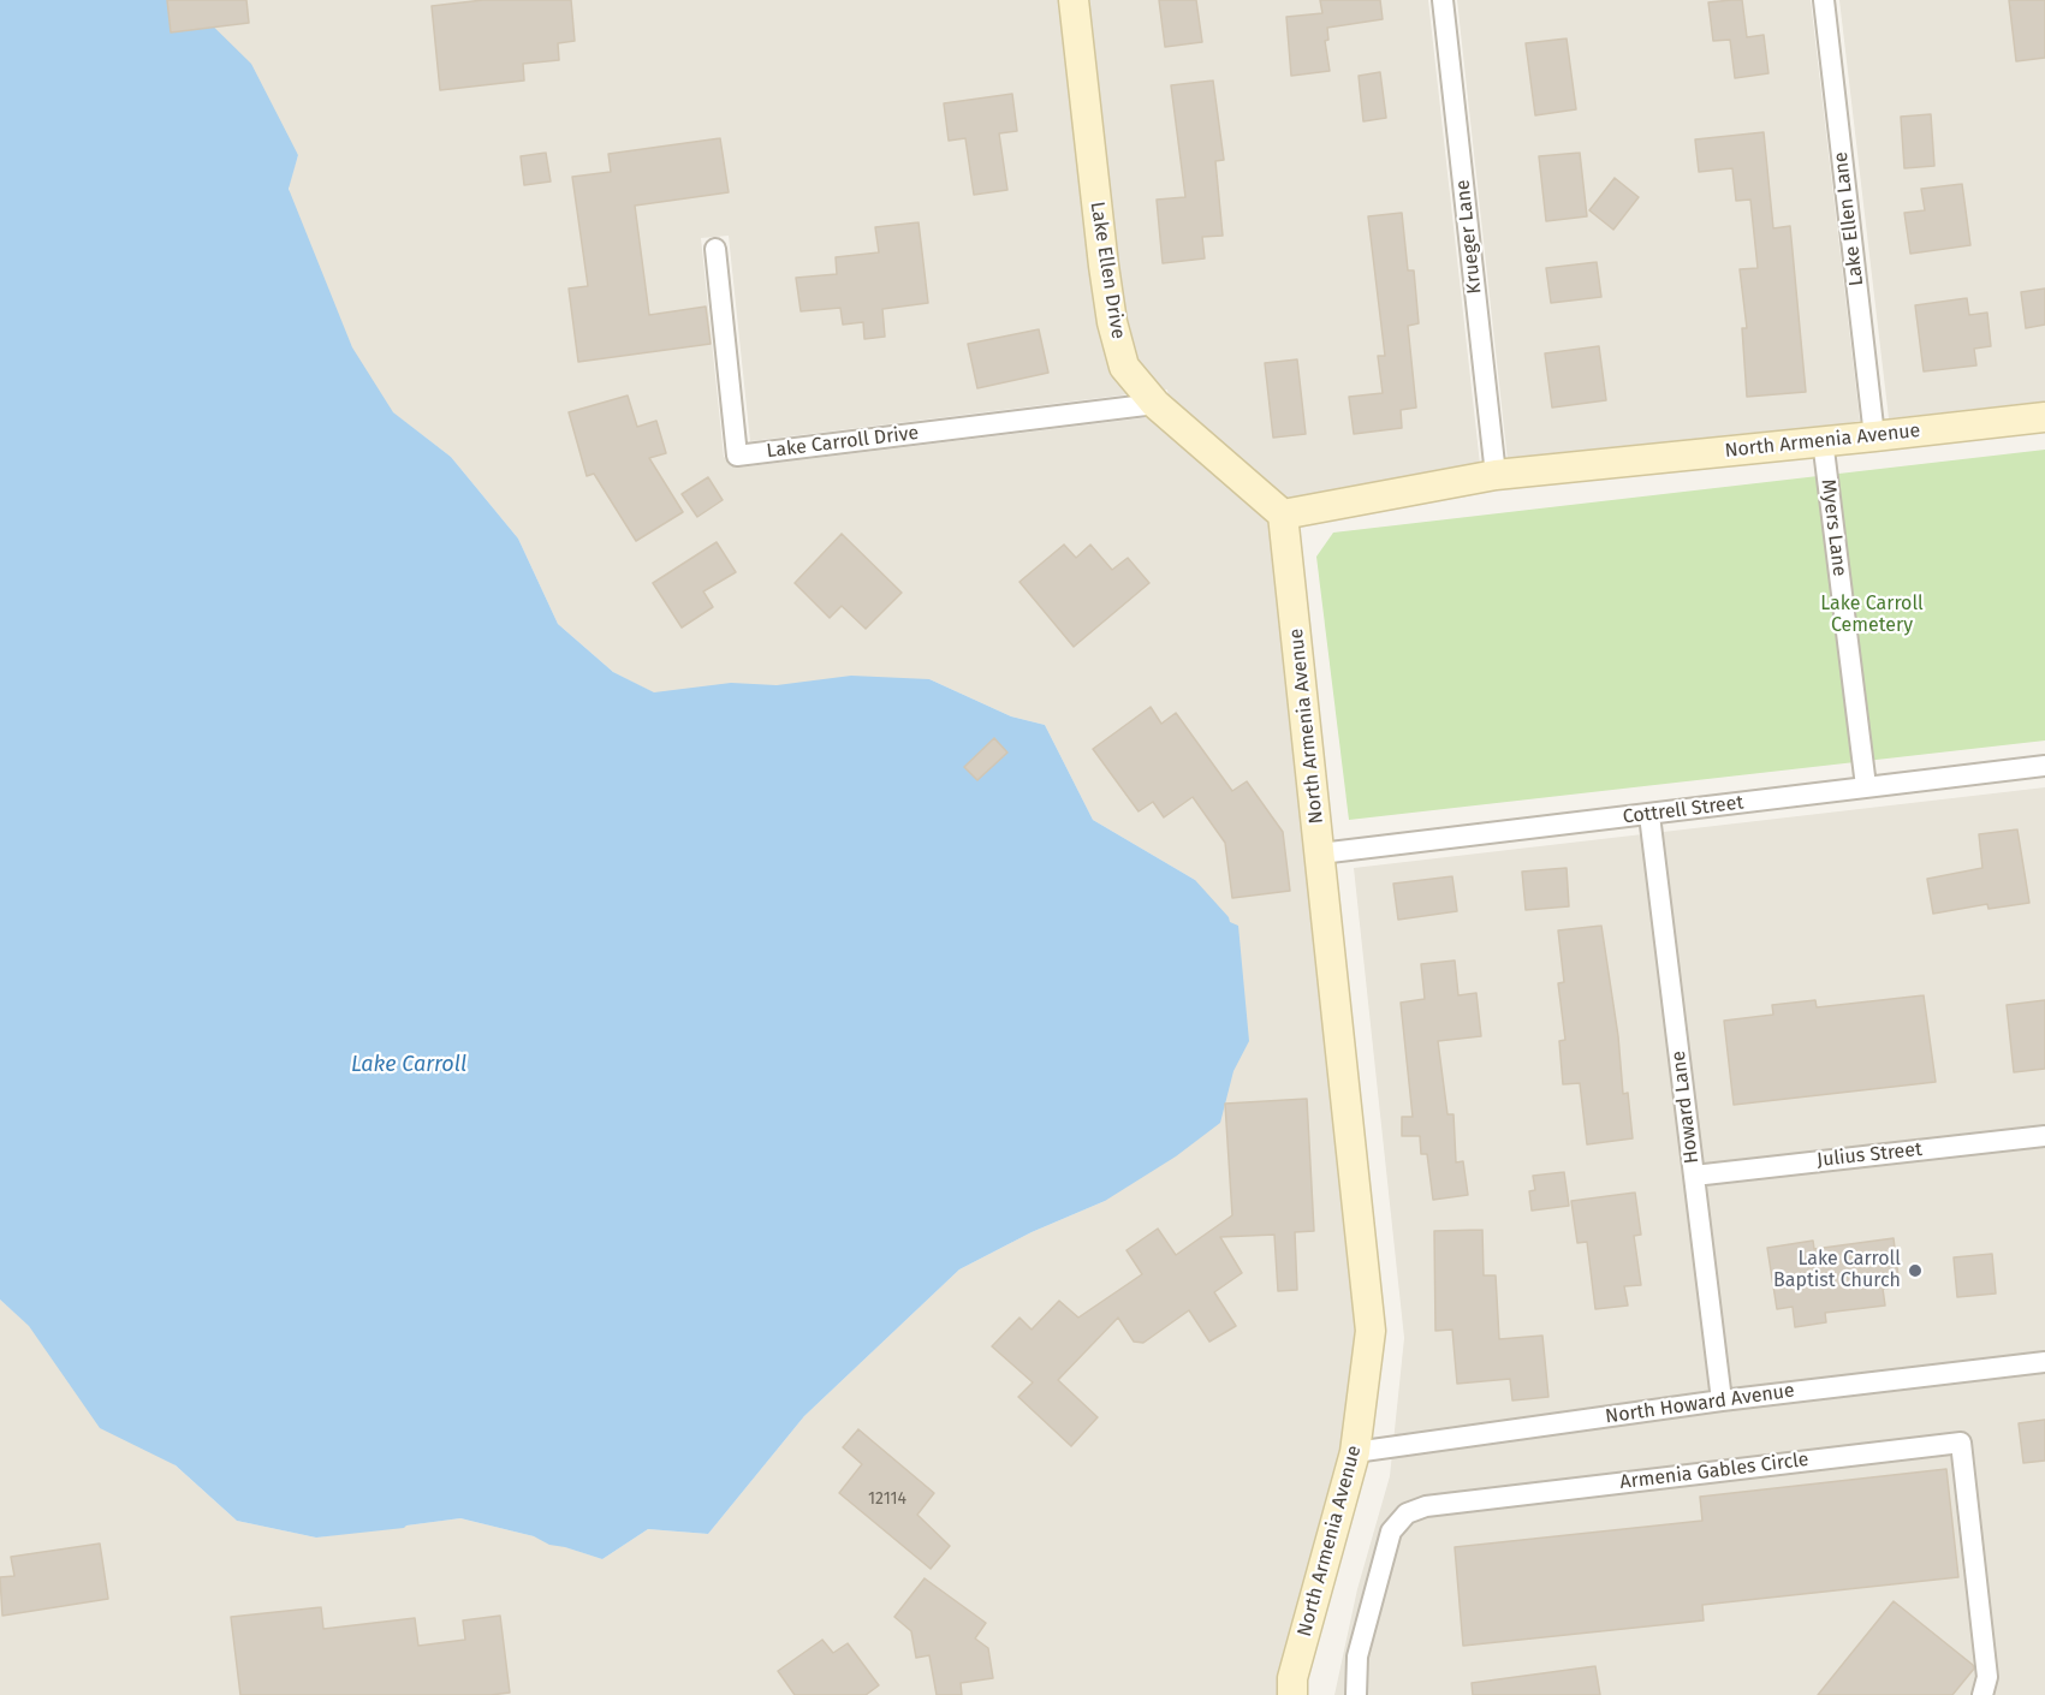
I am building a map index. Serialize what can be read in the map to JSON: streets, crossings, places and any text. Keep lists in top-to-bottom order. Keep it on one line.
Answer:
{"streets":{"main road":["Lake Ellen Drive","North Armenia Avenue"],"street":["Lake Ellen Lane","Krueger Lane","Lake Carroll Drive","Myers Lane","Cottrell Street","Howard Lane","Julius Street","North Howard Avenue","Armenia Gables Circle"]},"crossings":[["Lake Ellen Lane","North Armenia Avenue"],["Krueger Lane","North Armenia Avenue"],["Lake Ellen Drive","North Armenia Avenue"],["Lake Ellen Drive","Lake Carroll Drive"],["North Armenia Avenue","Myers Lane"],["North Armenia Avenue","Cottrell Street"],["North Armenia Avenue","North Howard Avenue"],["Myers Lane","Cottrell Street"],["Cottrell Street","Howard Lane"],["Howard Lane","Julius Street"],["Howard Lane","North Howard Avenue"]],"water":["Lake Carroll"],"parks":["Lake Carroll Cemetery"],"places":["Lake Carroll Baptist Church"],"house_numbers":["12114"]}
